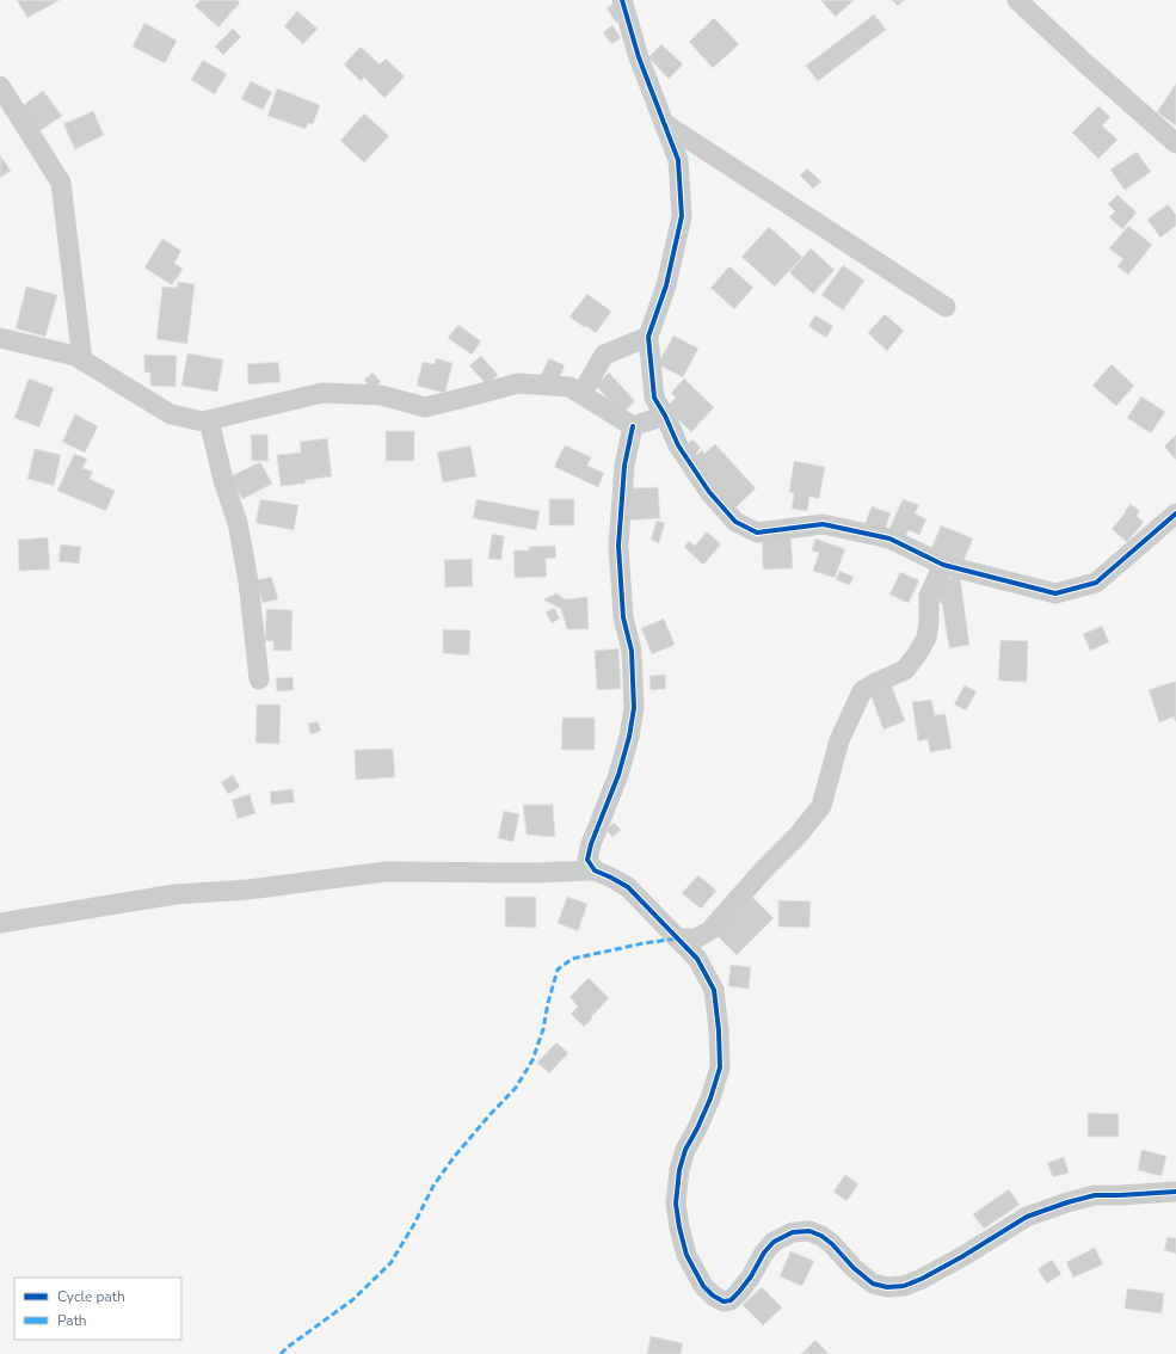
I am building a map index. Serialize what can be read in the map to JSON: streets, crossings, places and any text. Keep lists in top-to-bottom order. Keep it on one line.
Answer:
{"legend":["Cycle path","Path"]}
